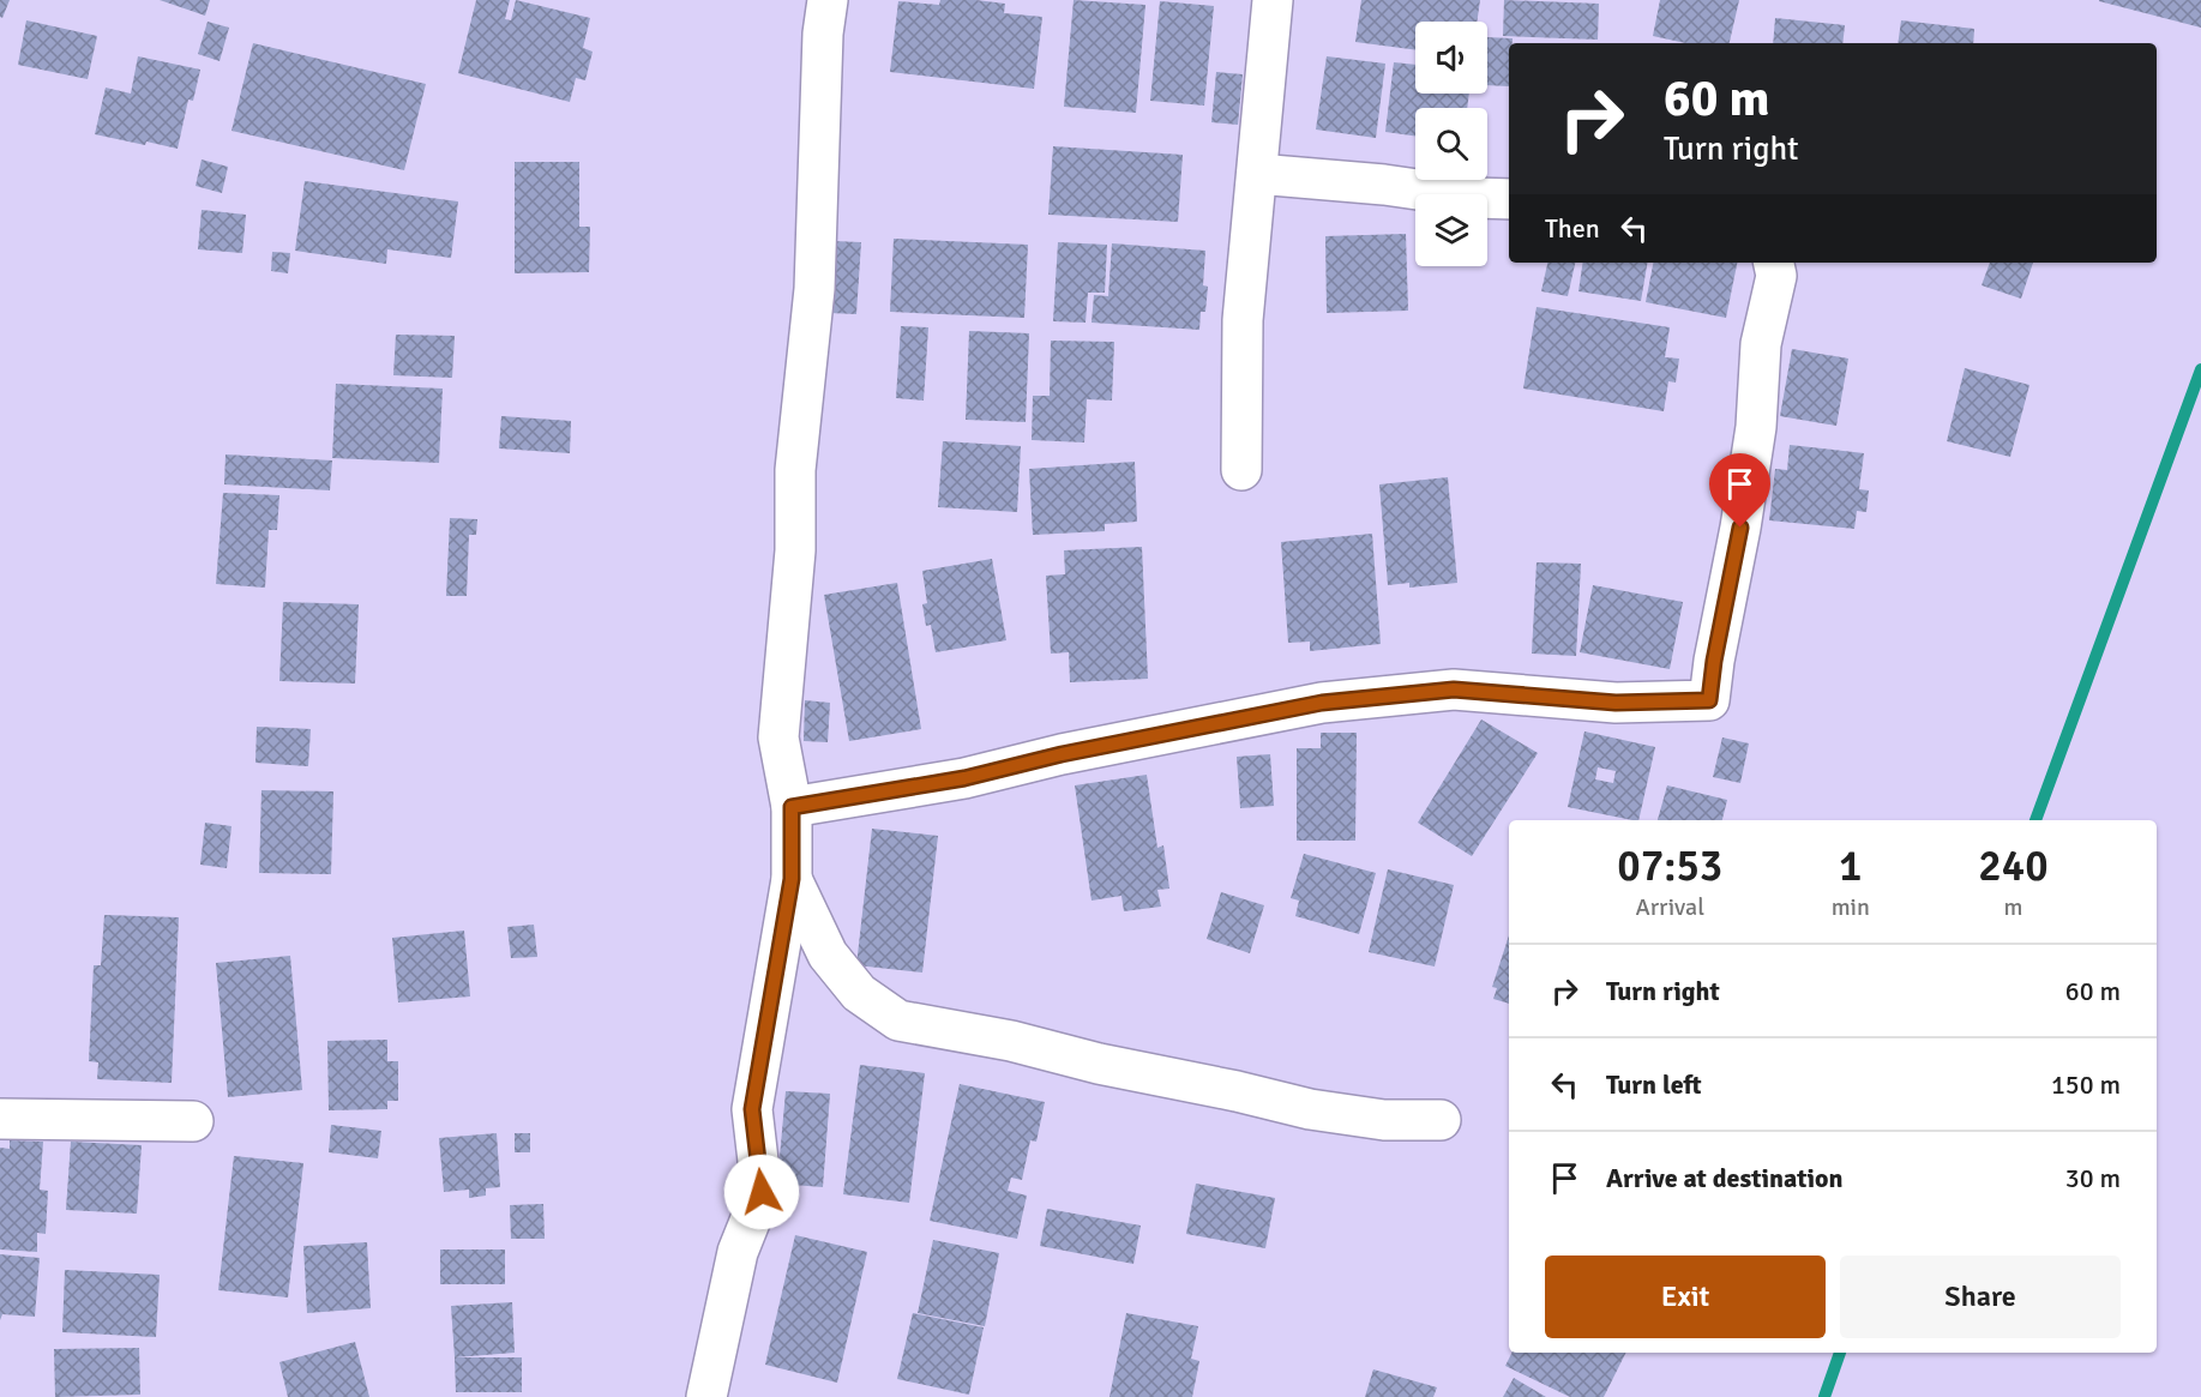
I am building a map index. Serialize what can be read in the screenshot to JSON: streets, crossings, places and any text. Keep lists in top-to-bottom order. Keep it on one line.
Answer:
{"page":{"turn":["60 m","Turn right"],"then":"Then","eta":["07:53","Arrival","1","min","240","m"],"list":[{"name":"Turn right","value":"60 m"},{"name":"Turn left","value":"150 m"},{"name":"Arrive at destination","value":"30 m"}],"buttons":["Exit","Share"]}}
